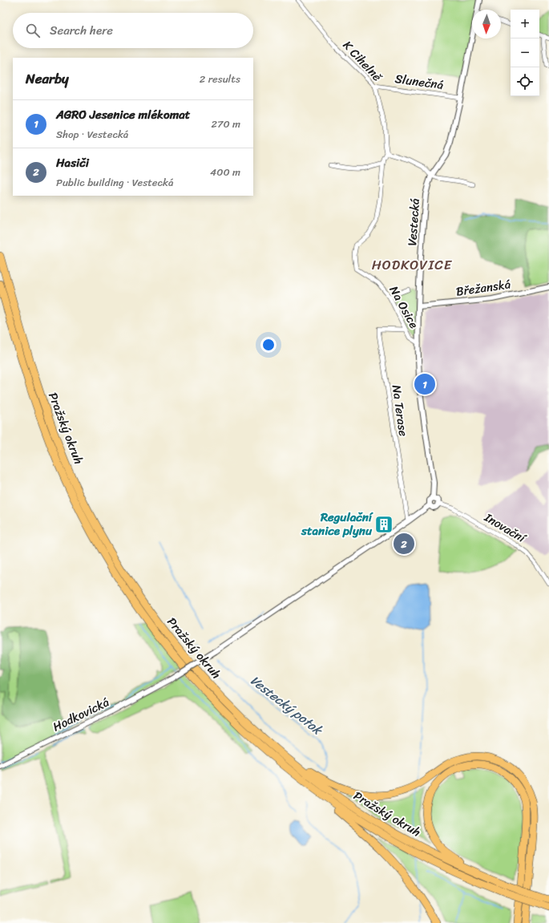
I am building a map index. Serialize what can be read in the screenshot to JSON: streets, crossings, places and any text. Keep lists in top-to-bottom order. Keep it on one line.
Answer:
{"streets":{"highway":["Pražský okruh"],"street":["K Cihelně","Slunečná","Vestecká","Břežanská","Na Osice","Na Terase","Inovační","Hodkovická"]},"crossings":[["K Cihelně","Slunečná"],["K Cihelně","Na Osice"],["Slunečná","Vestecká"],["Vestecká","Břežanská"],["Vestecká","Na Osice"],["Vestecká","Na Terase"],["Vestecká","Inovační"],["Vestecká","Hodkovická"],["Na Osice","Na Terase"]],"districts":["HODKOVICE"],"water":["Vestecký potok"],"places":{"building":["Regulační stanice plynu"]},"north":"bottom","page":{"map_buttons":["+","−"],"search":"Search here","heading":["Nearby","2 results"],"list":[{"mark":"1","name":"AGRO Jesenice mlékomat","note":"Shop · Vestecká","value":"270 m"},{"mark":"2","name":"Hasiči","note":"Public building · Vestecká","value":"400 m"}],"pins":["1","2"]}}
